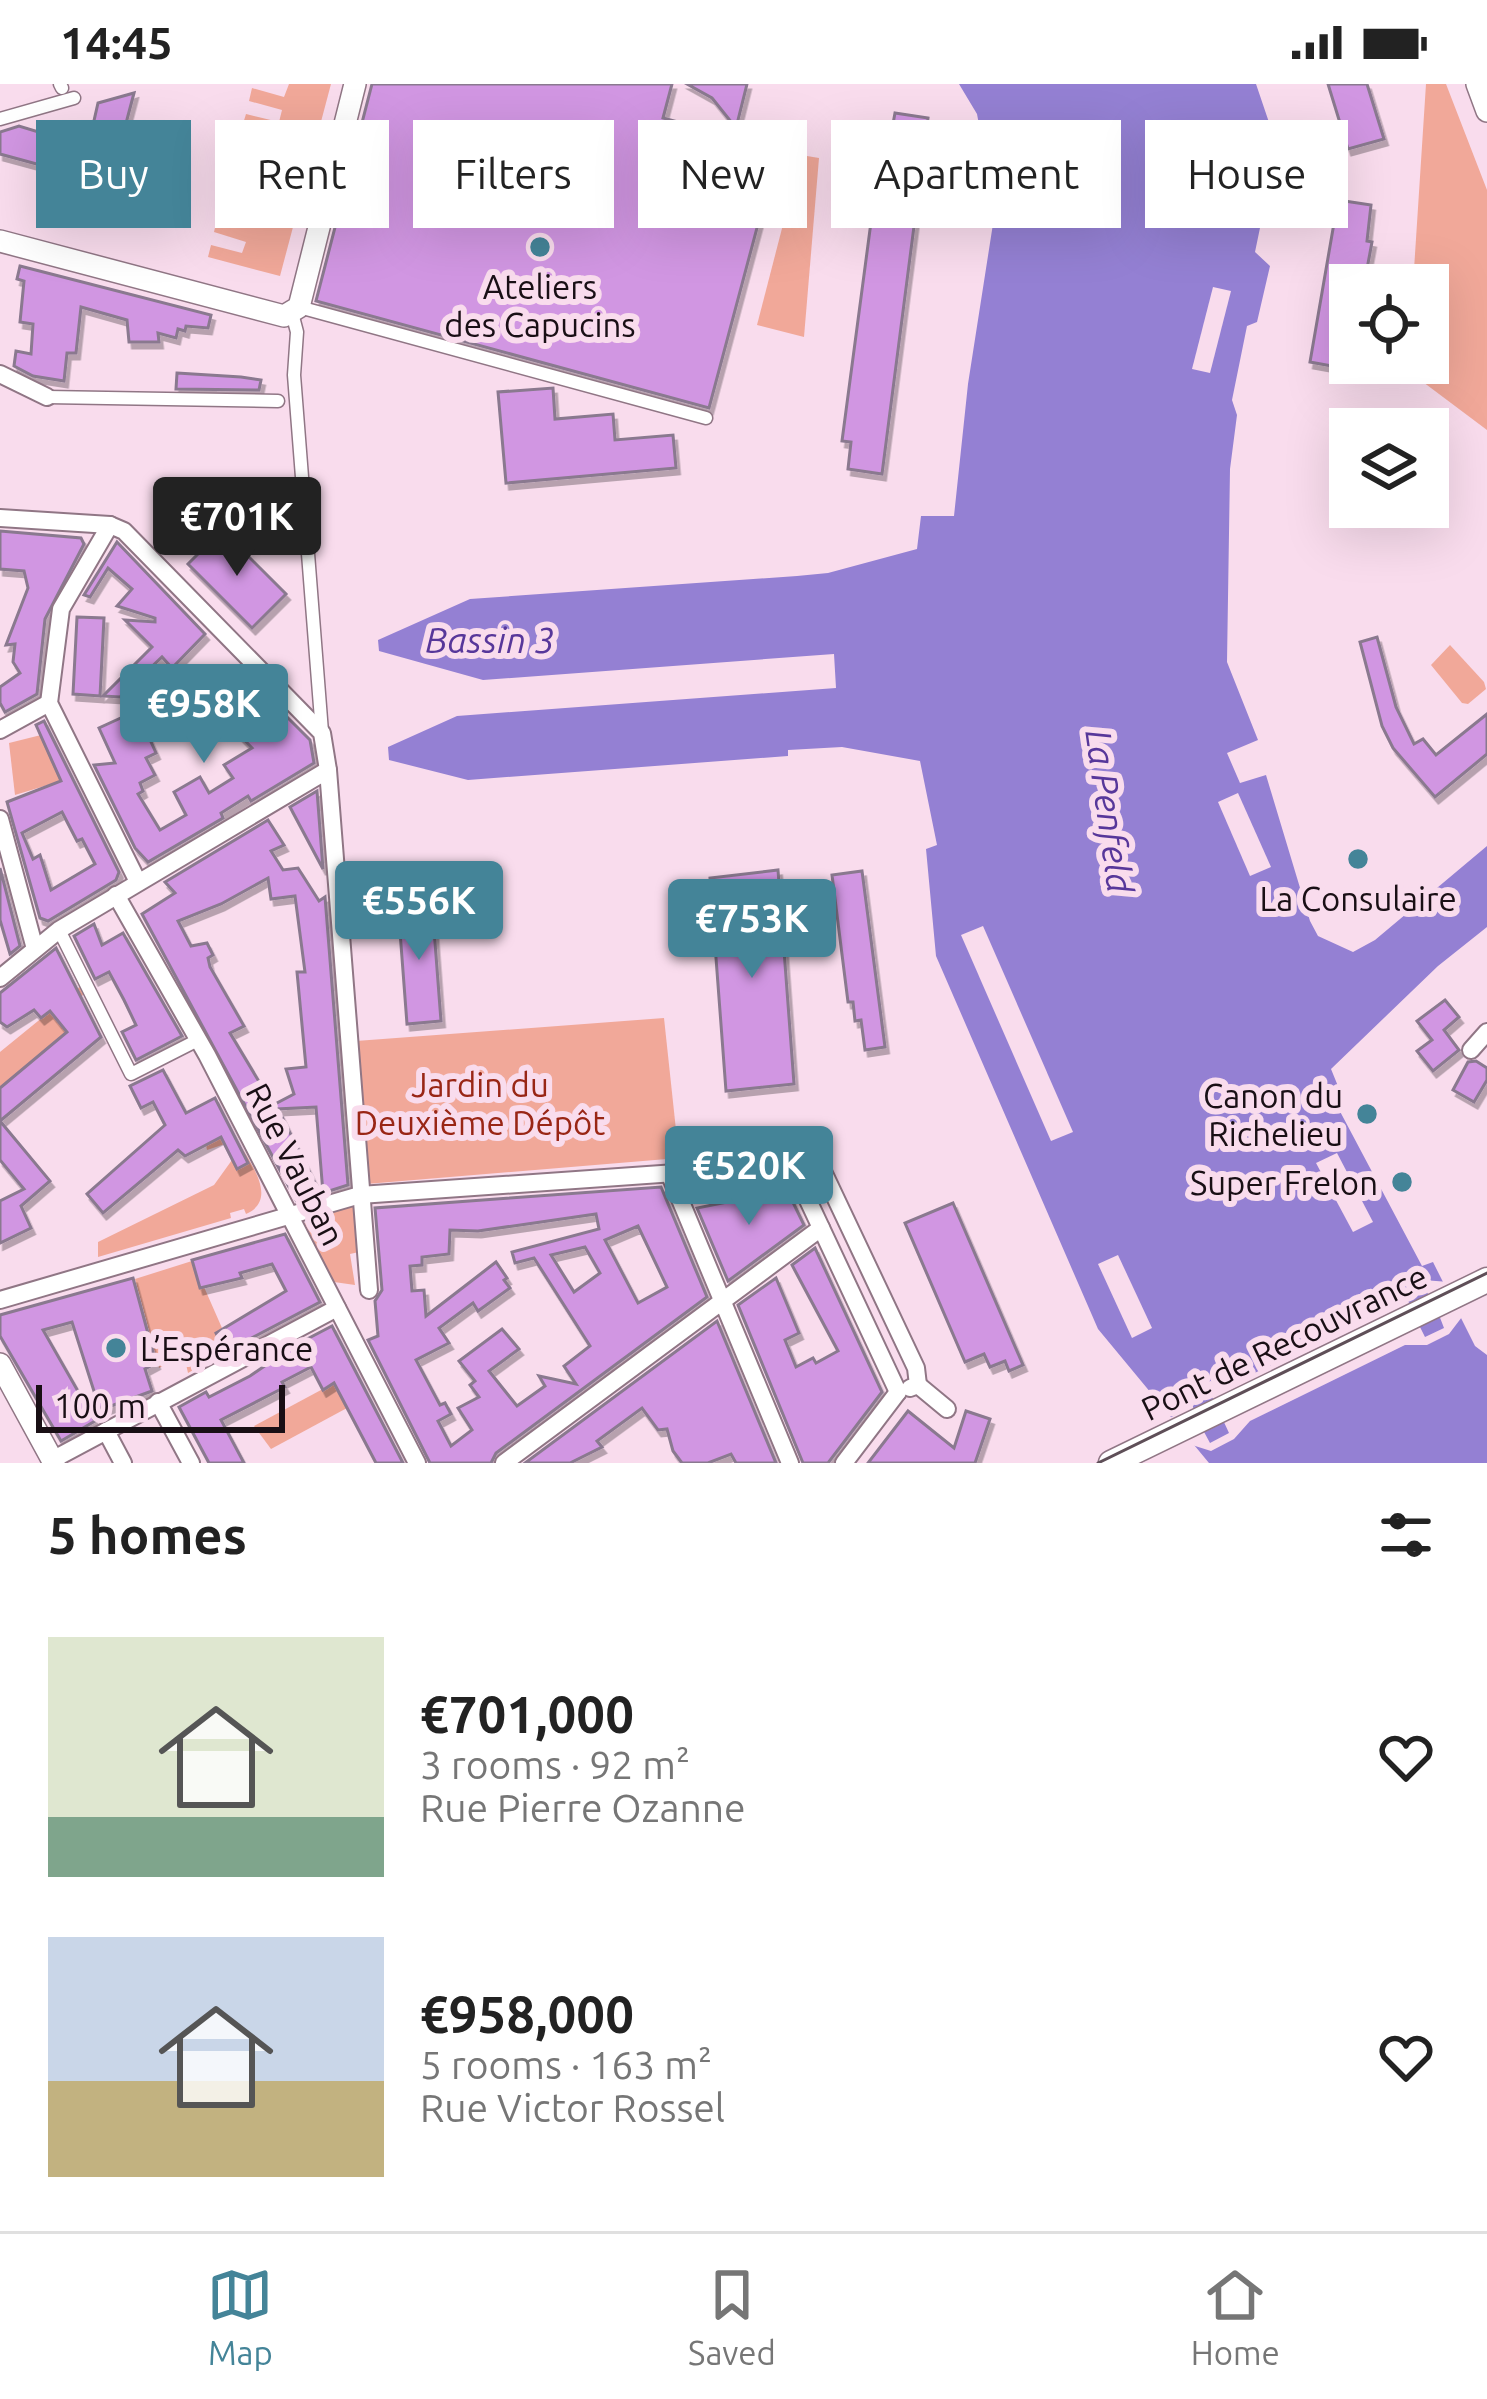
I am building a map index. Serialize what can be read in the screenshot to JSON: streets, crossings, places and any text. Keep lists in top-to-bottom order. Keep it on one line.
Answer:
{"streets":{"main road":["Pont de Recouvrance"],"street":["Rue Vauban"]},"water":["Bassin 3","La Penfeld"],"parks":["Jardin du Deuxième Dépôt"],"places":["Ateliers des Capucins","La Consulaire","Canon du Richelieu","Super Frelon","L’Espérance"],"scale_bar":"100 m","page":{"status":"14:45","chip":["Buy","Rent","Filters","New","Apartment","House"],"price":["€701K","€958K","€556K","€753K","€520K"],"scale":"100 m","heading":"5 homes","list":[{"name":"€701,000","note":"3 rooms · 92 m² · Rue Pierre Ozanne"},{"name":"€958,000","note":"5 rooms · 163 m² · Rue Victor Rossel"}],"tabs":["Map","Saved","Home"]}}
